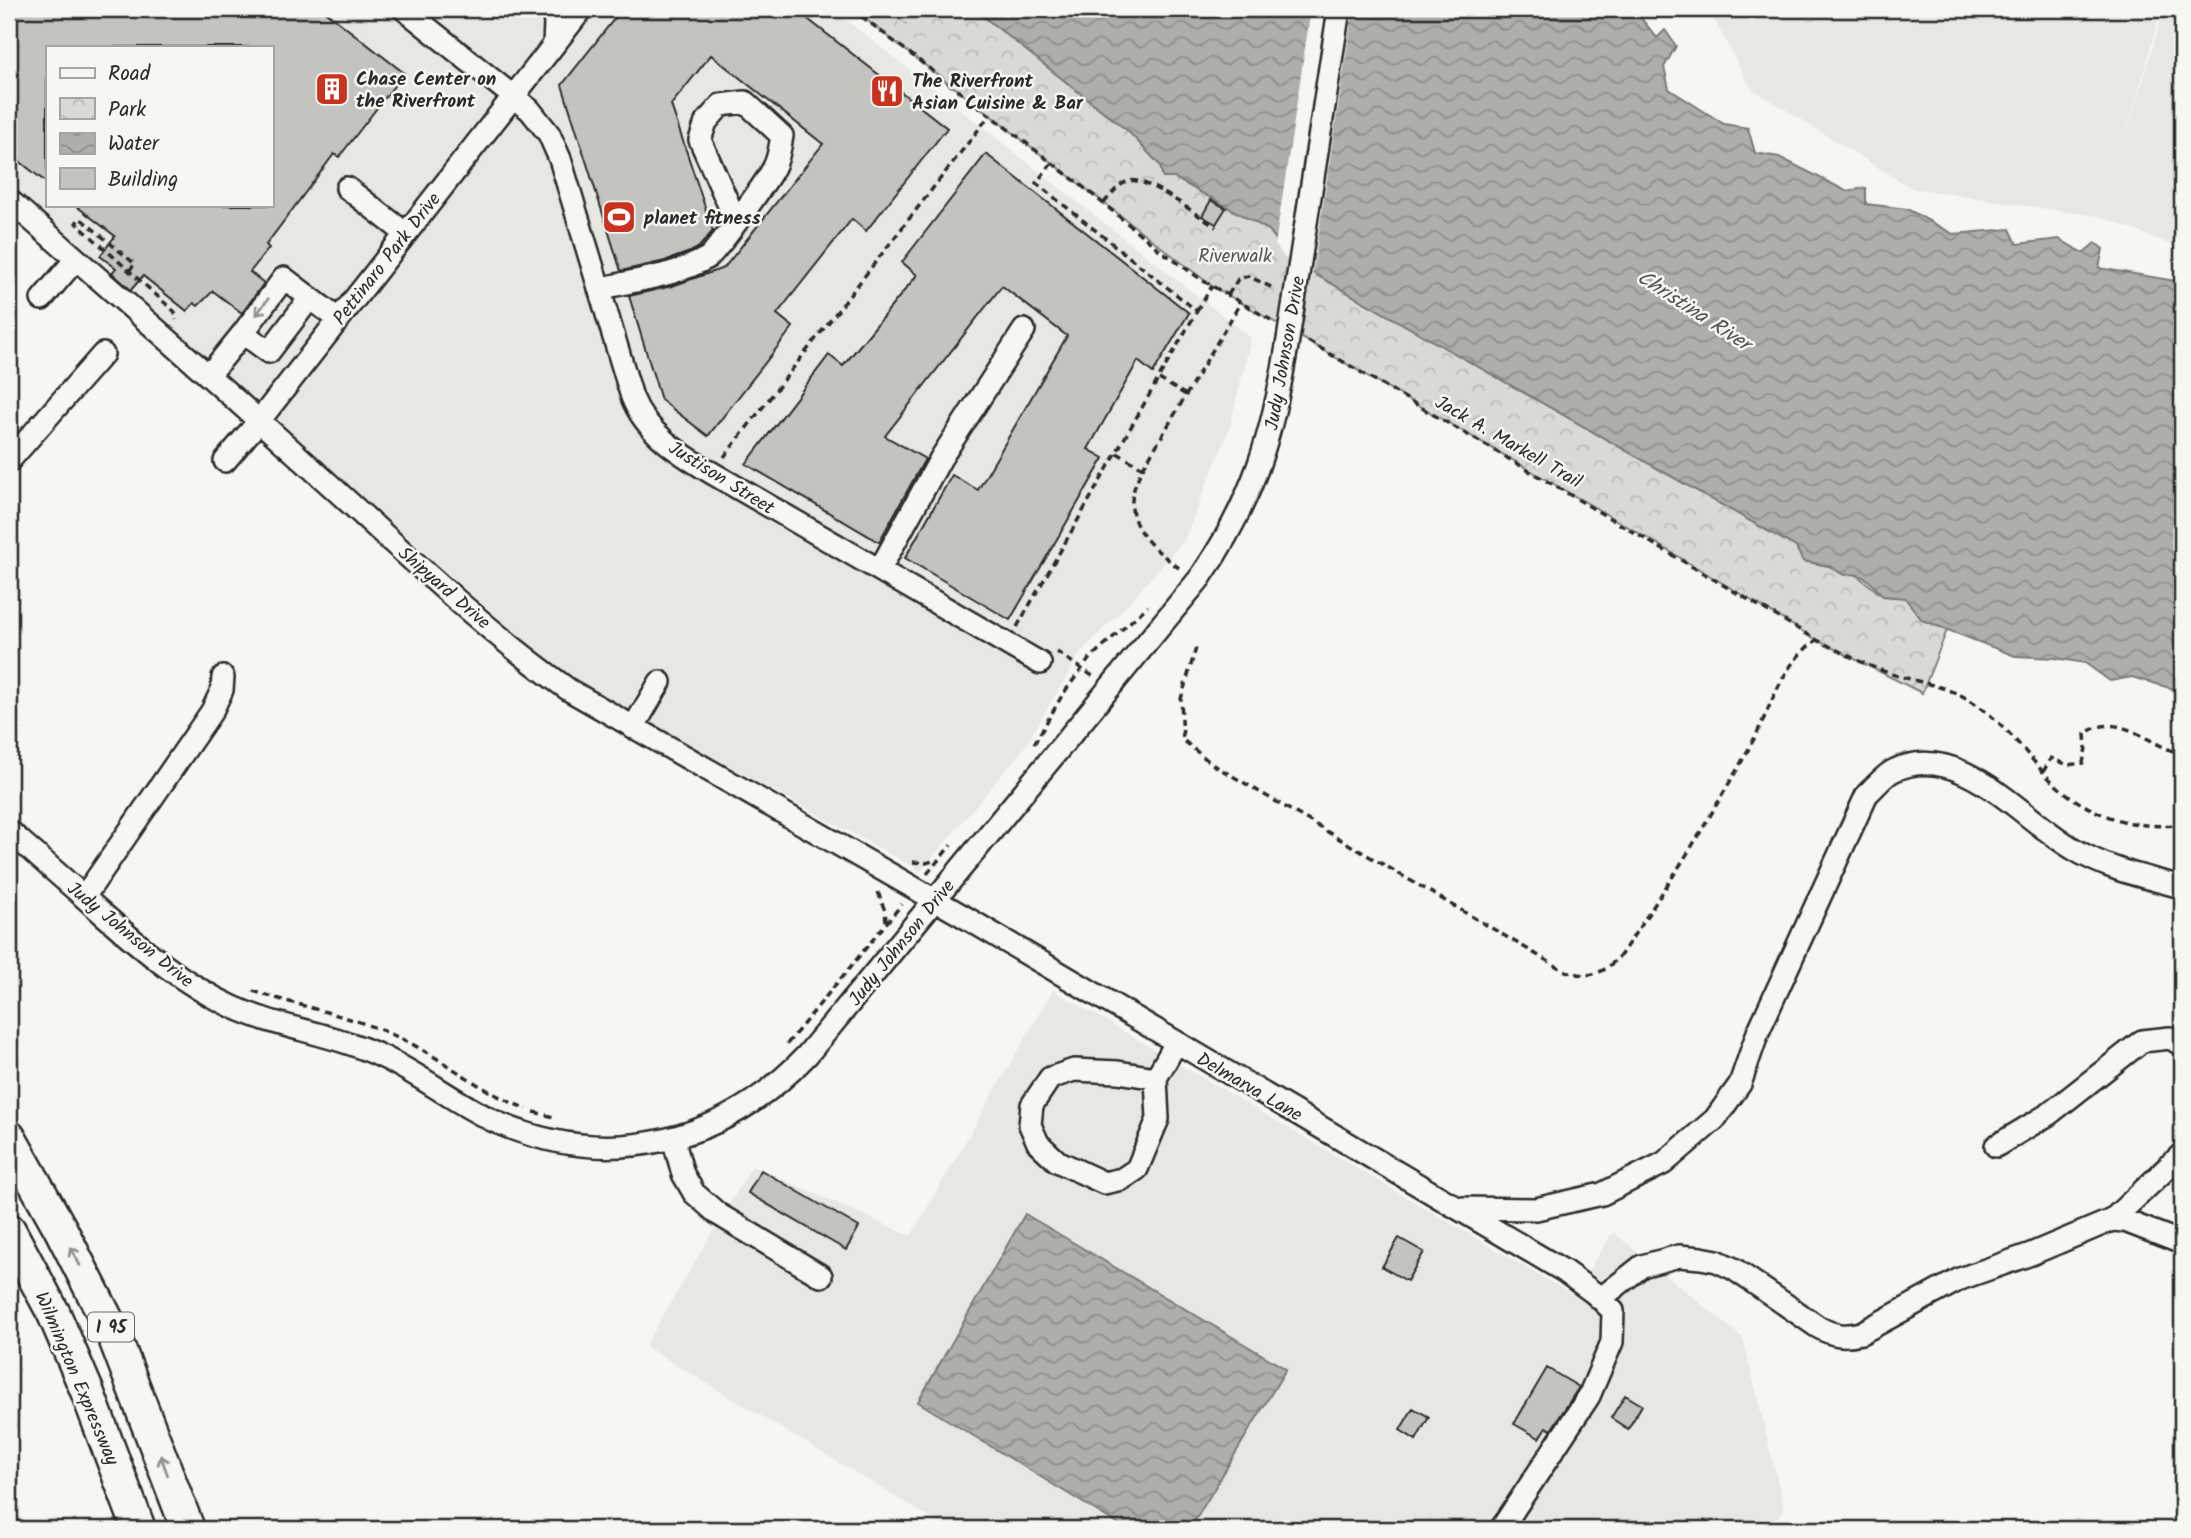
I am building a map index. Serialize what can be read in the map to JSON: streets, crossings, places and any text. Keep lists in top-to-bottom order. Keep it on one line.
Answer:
{"streets":{"highway":["I 95","Wilmington Expressway"],"street":["Pettinaro Park Drive","Judy Johnson Drive","Justison Street","Shipyard Drive","Delmarva Lane"],"path":["Jack A. Markell Trail"]},"crossings":[["Pettinaro Park Drive","Justison Street"],["Pettinaro Park Drive","Shipyard Drive"],["Judy Johnson Drive","Jack A. Markell Trail"],["Judy Johnson Drive","Shipyard Drive"],["Judy Johnson Drive","Delmarva Lane"],["Shipyard Drive","Delmarva Lane"]],"water":["Christina River"],"parks":["Riverwalk"],"places":{"building":["Chase Center on the Riverfront"],"restaurant":["The Riverfront Asian Cuisine & Bar"],"sports":["planet fitness"]},"legend":["Road","Park","Water","Building"]}
